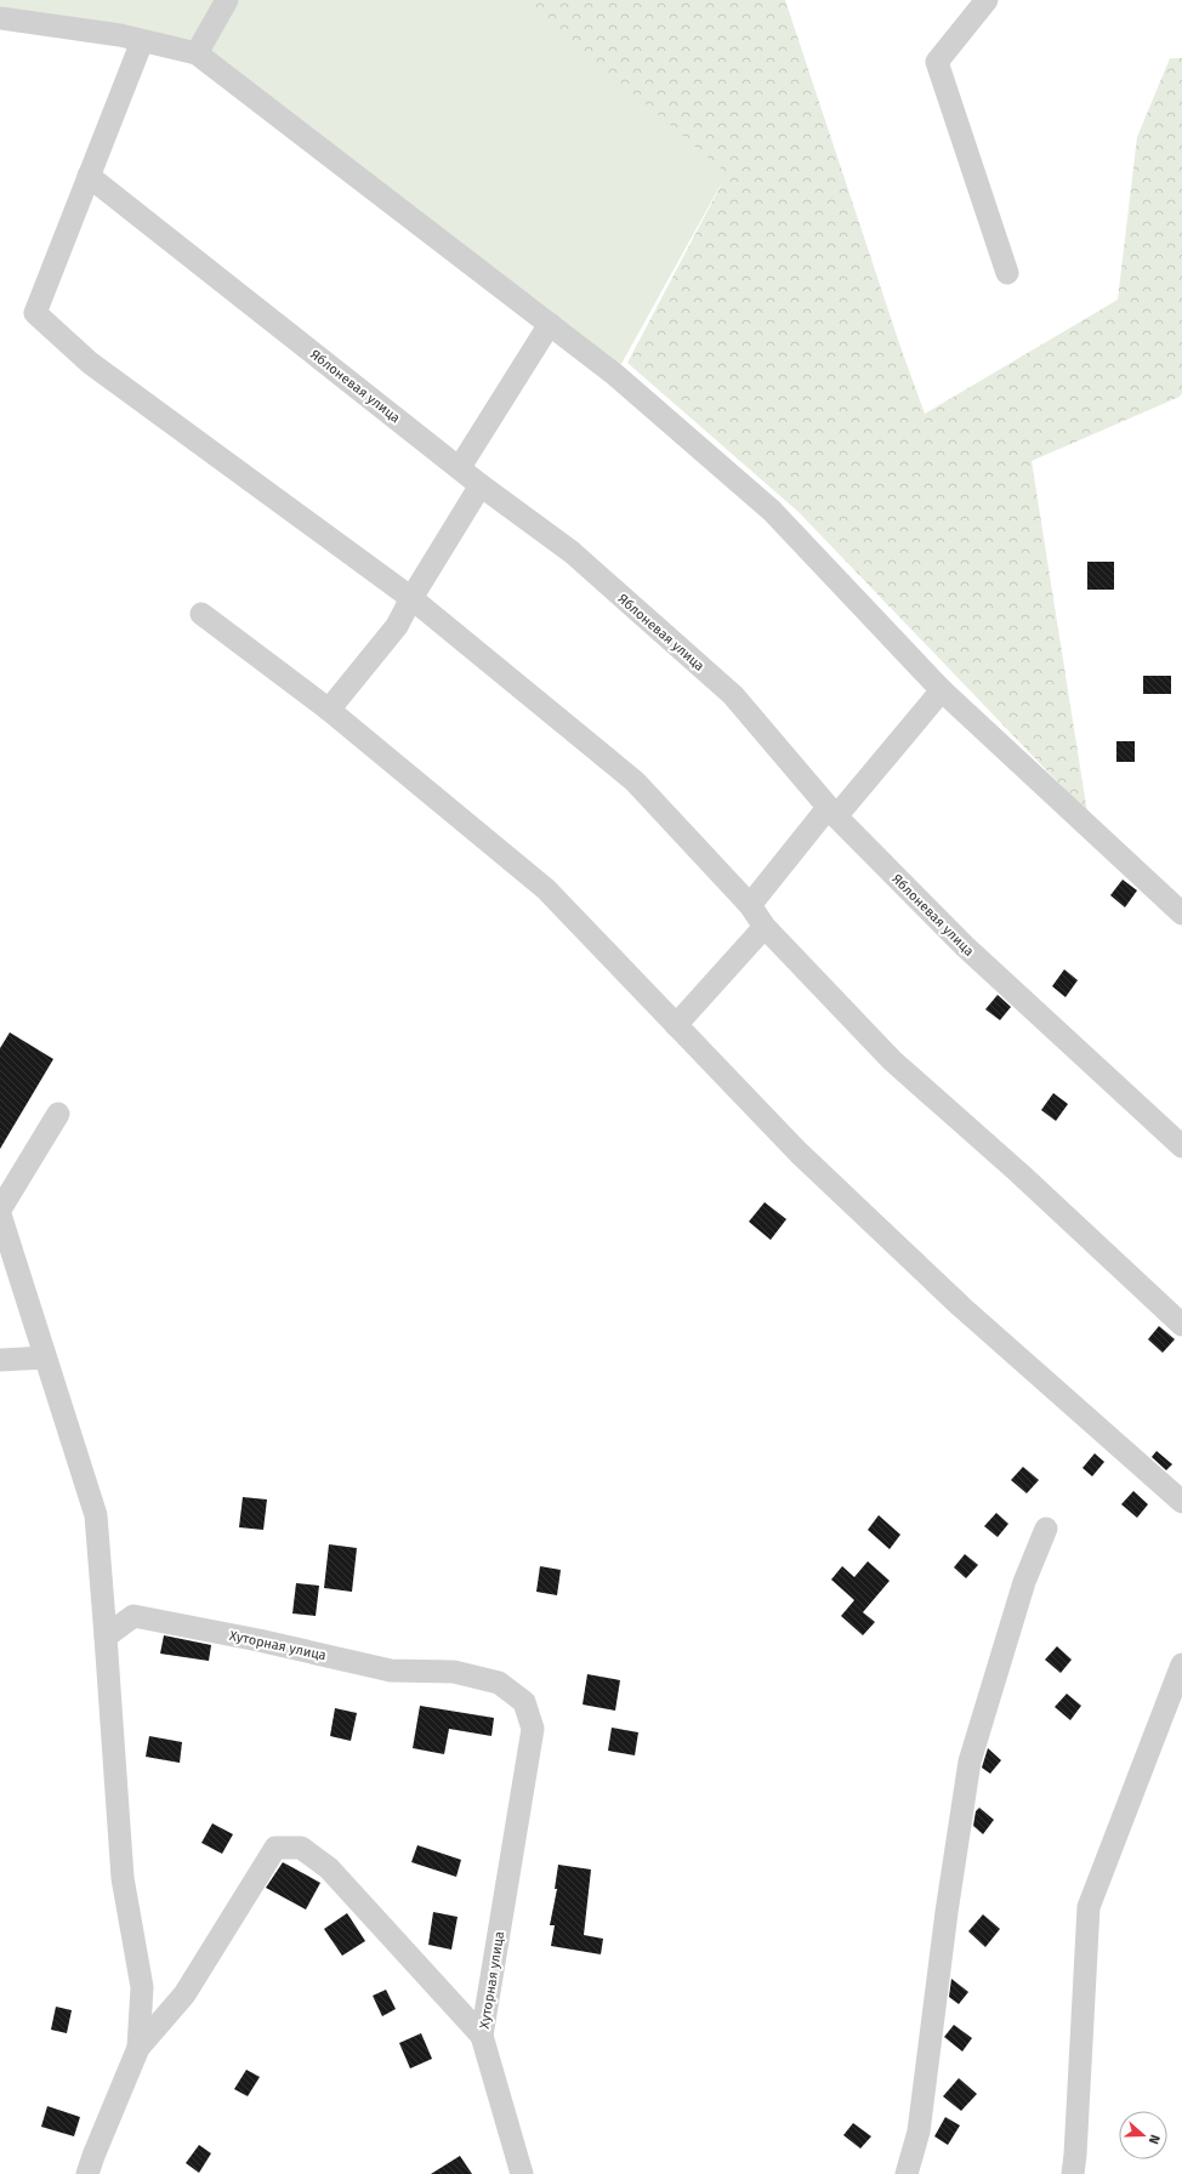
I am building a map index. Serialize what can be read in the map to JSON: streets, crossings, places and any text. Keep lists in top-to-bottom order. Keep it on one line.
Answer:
{"streets":{"street":["Яблоневая улица","Хуторная улица"]},"north":"right"}
